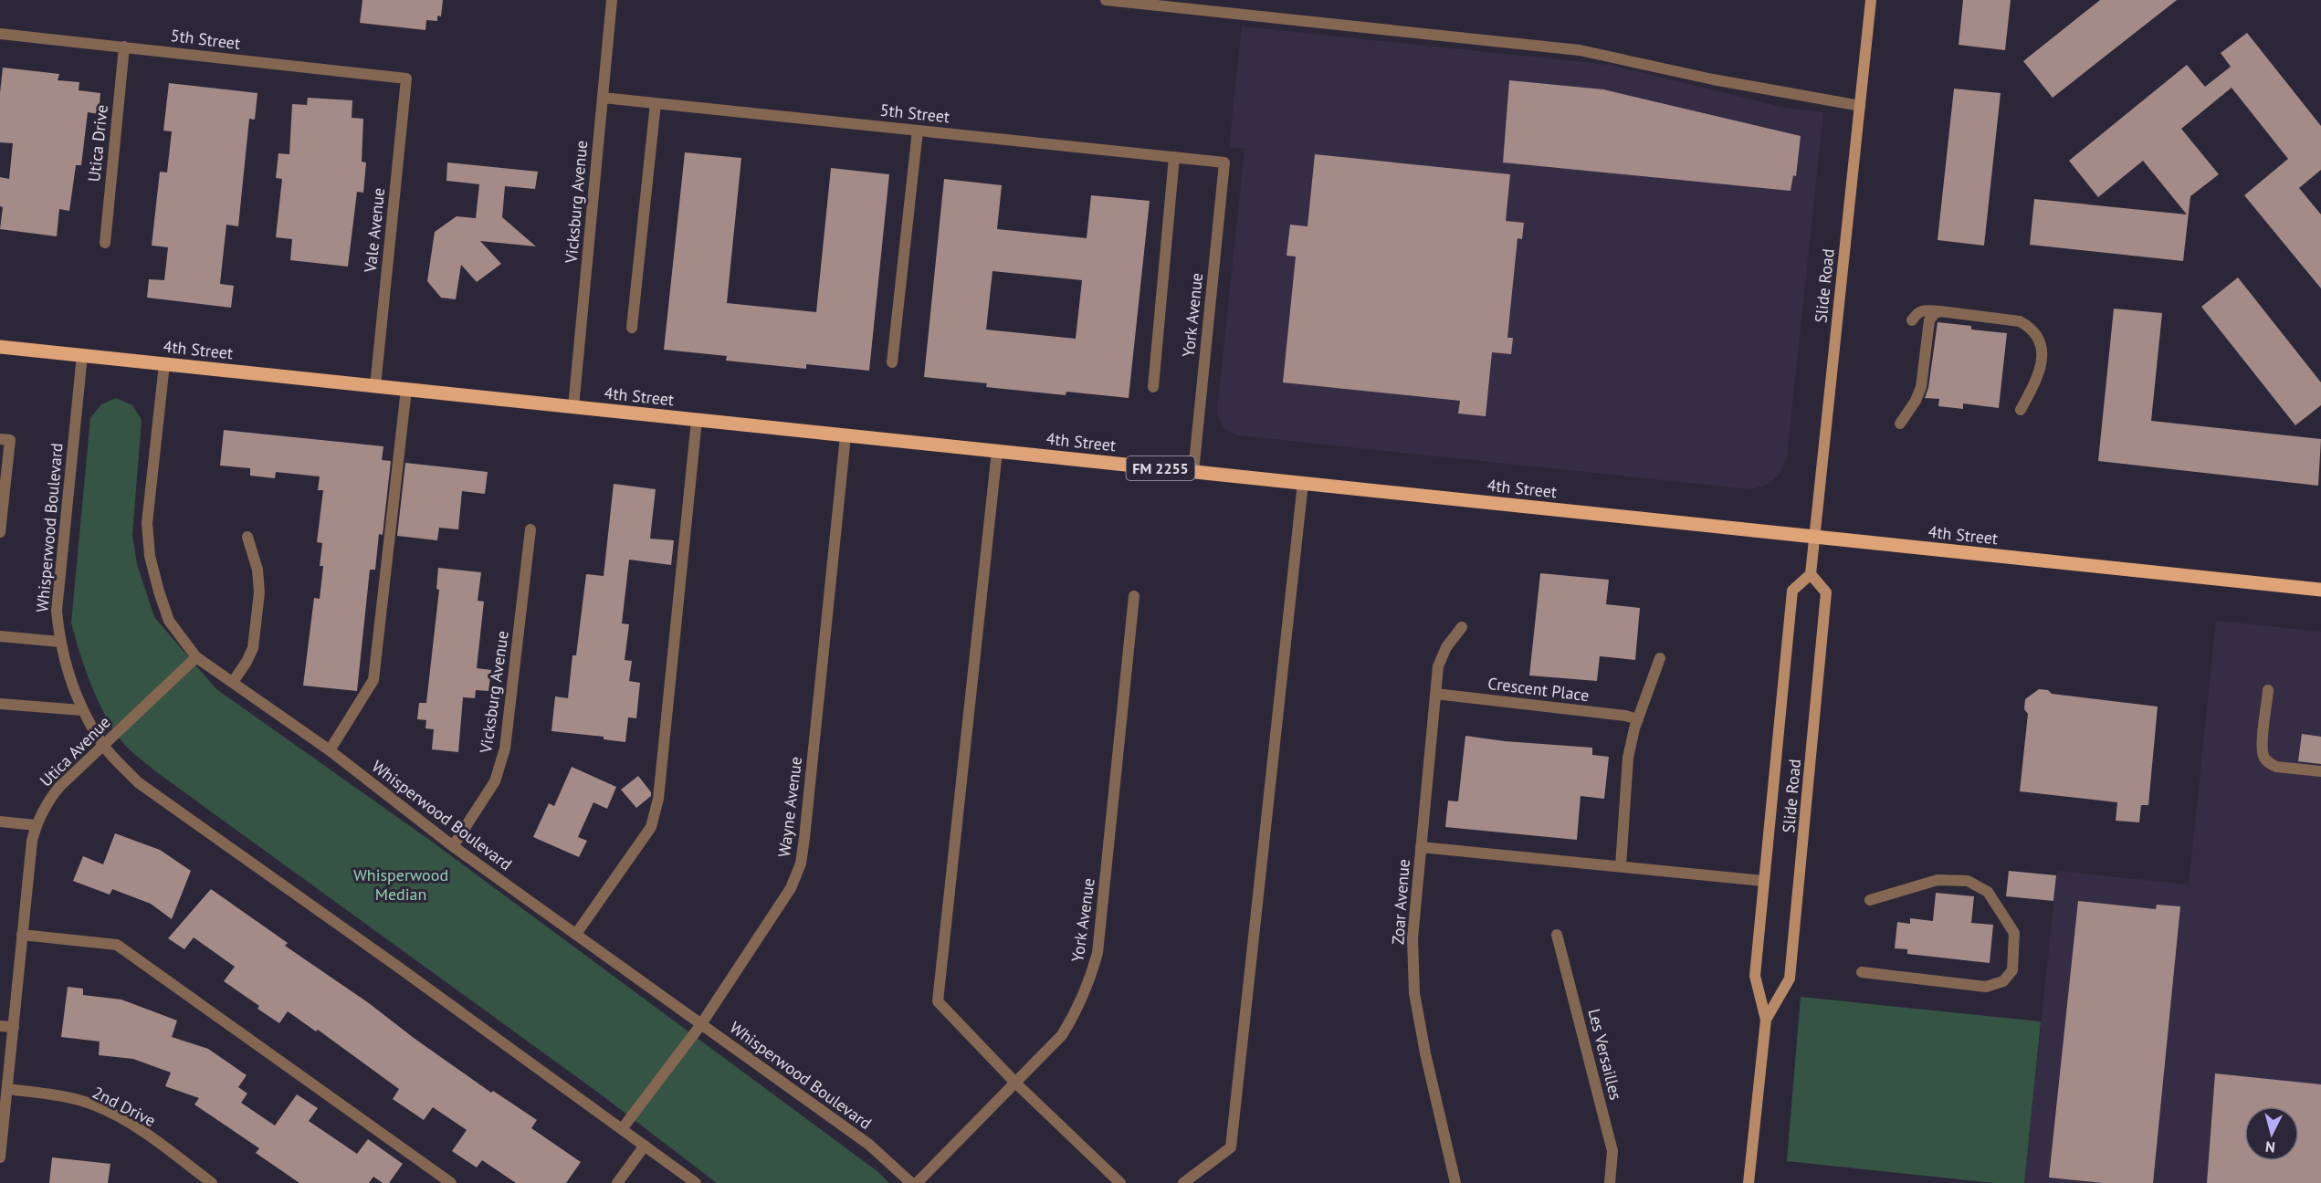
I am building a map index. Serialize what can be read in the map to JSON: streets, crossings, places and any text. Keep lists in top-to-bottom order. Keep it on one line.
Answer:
{"streets":{"main road":["Slide Road","4th Street","FM 2255"],"street":["5th Street","Utica Drive","Vicksburg Avenue","Vale Avenue","York Avenue","Whisperwood Boulevard","Crescent Place","Utica Avenue","Wayne Avenue","Zoar Avenue","Les Versailles","2nd Drive"]},"crossings":[["5th Street","Utica Drive"],["5th Street","Vicksburg Avenue"],["5th Street","Vale Avenue"],["5th Street","York Avenue"],["Vicksburg Avenue","4th Street"],["Vicksburg Avenue","Whisperwood Boulevard"],["Vale Avenue","4th Street"],["Slide Road","4th Street"],["York Avenue","4th Street"],["4th Street","Whisperwood Boulevard"],["4th Street","Wayne Avenue"],["Whisperwood Boulevard","Utica Avenue"],["Whisperwood Boulevard","Wayne Avenue"],["Crescent Place","Zoar Avenue"],["Utica Avenue","2nd Drive"]],"parks":["Whisperwood Median"],"north":"bottom"}
